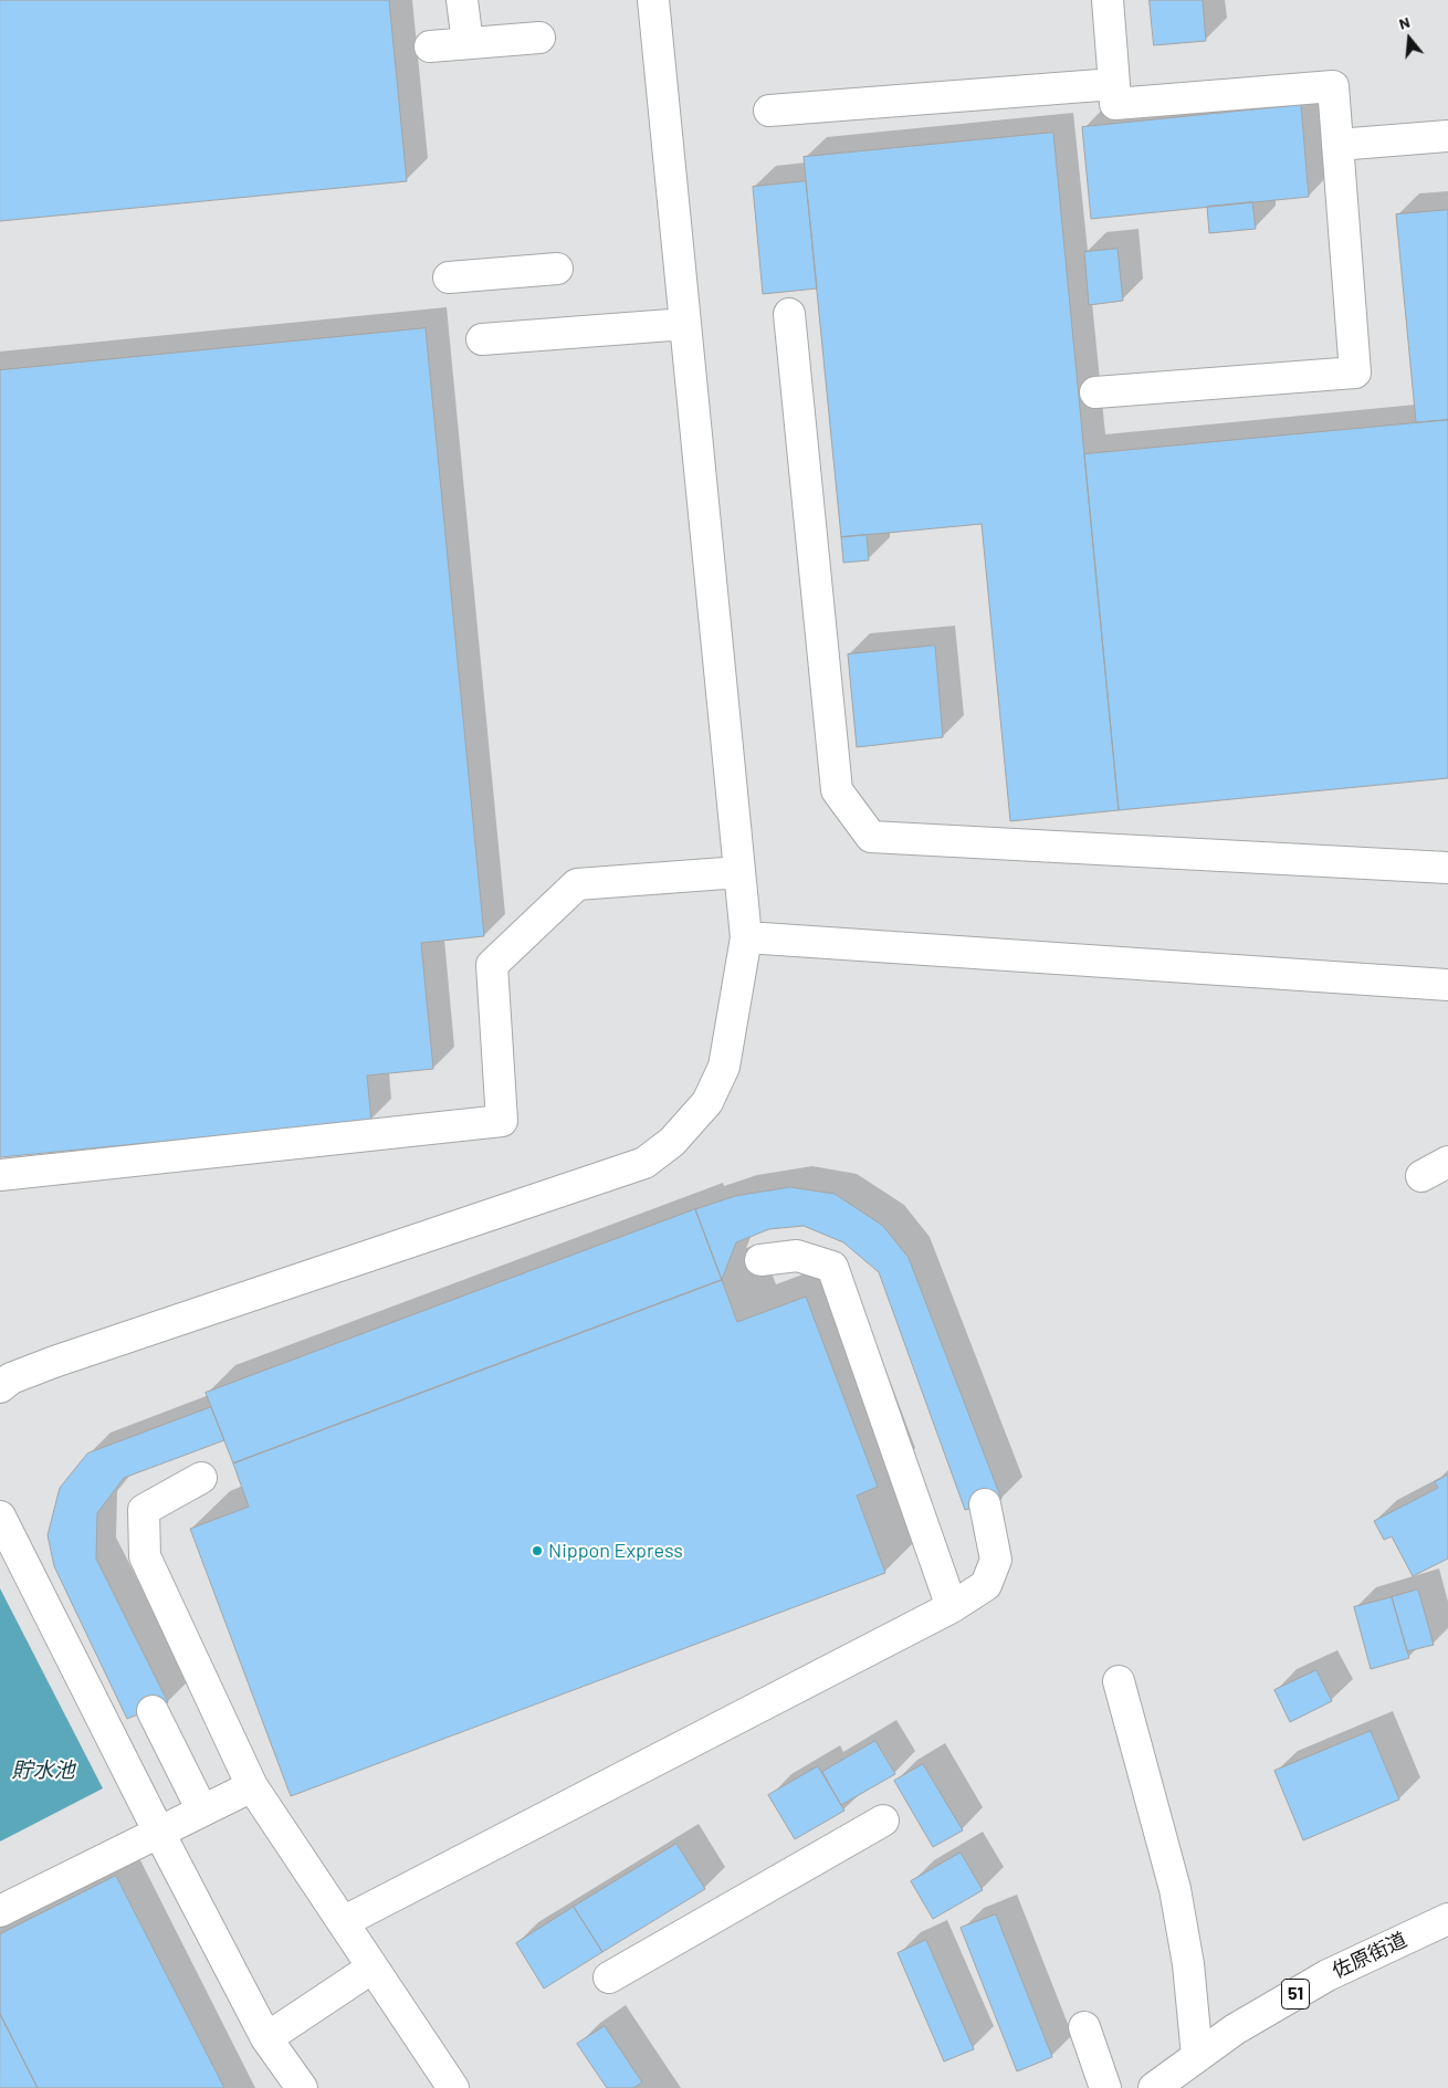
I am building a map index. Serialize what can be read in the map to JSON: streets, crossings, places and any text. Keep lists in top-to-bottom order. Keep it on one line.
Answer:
{"streets":{"main road":["佐原街道","51"]},"water":["貯水池"],"places":["Nippon Express"],"north":"top"}
